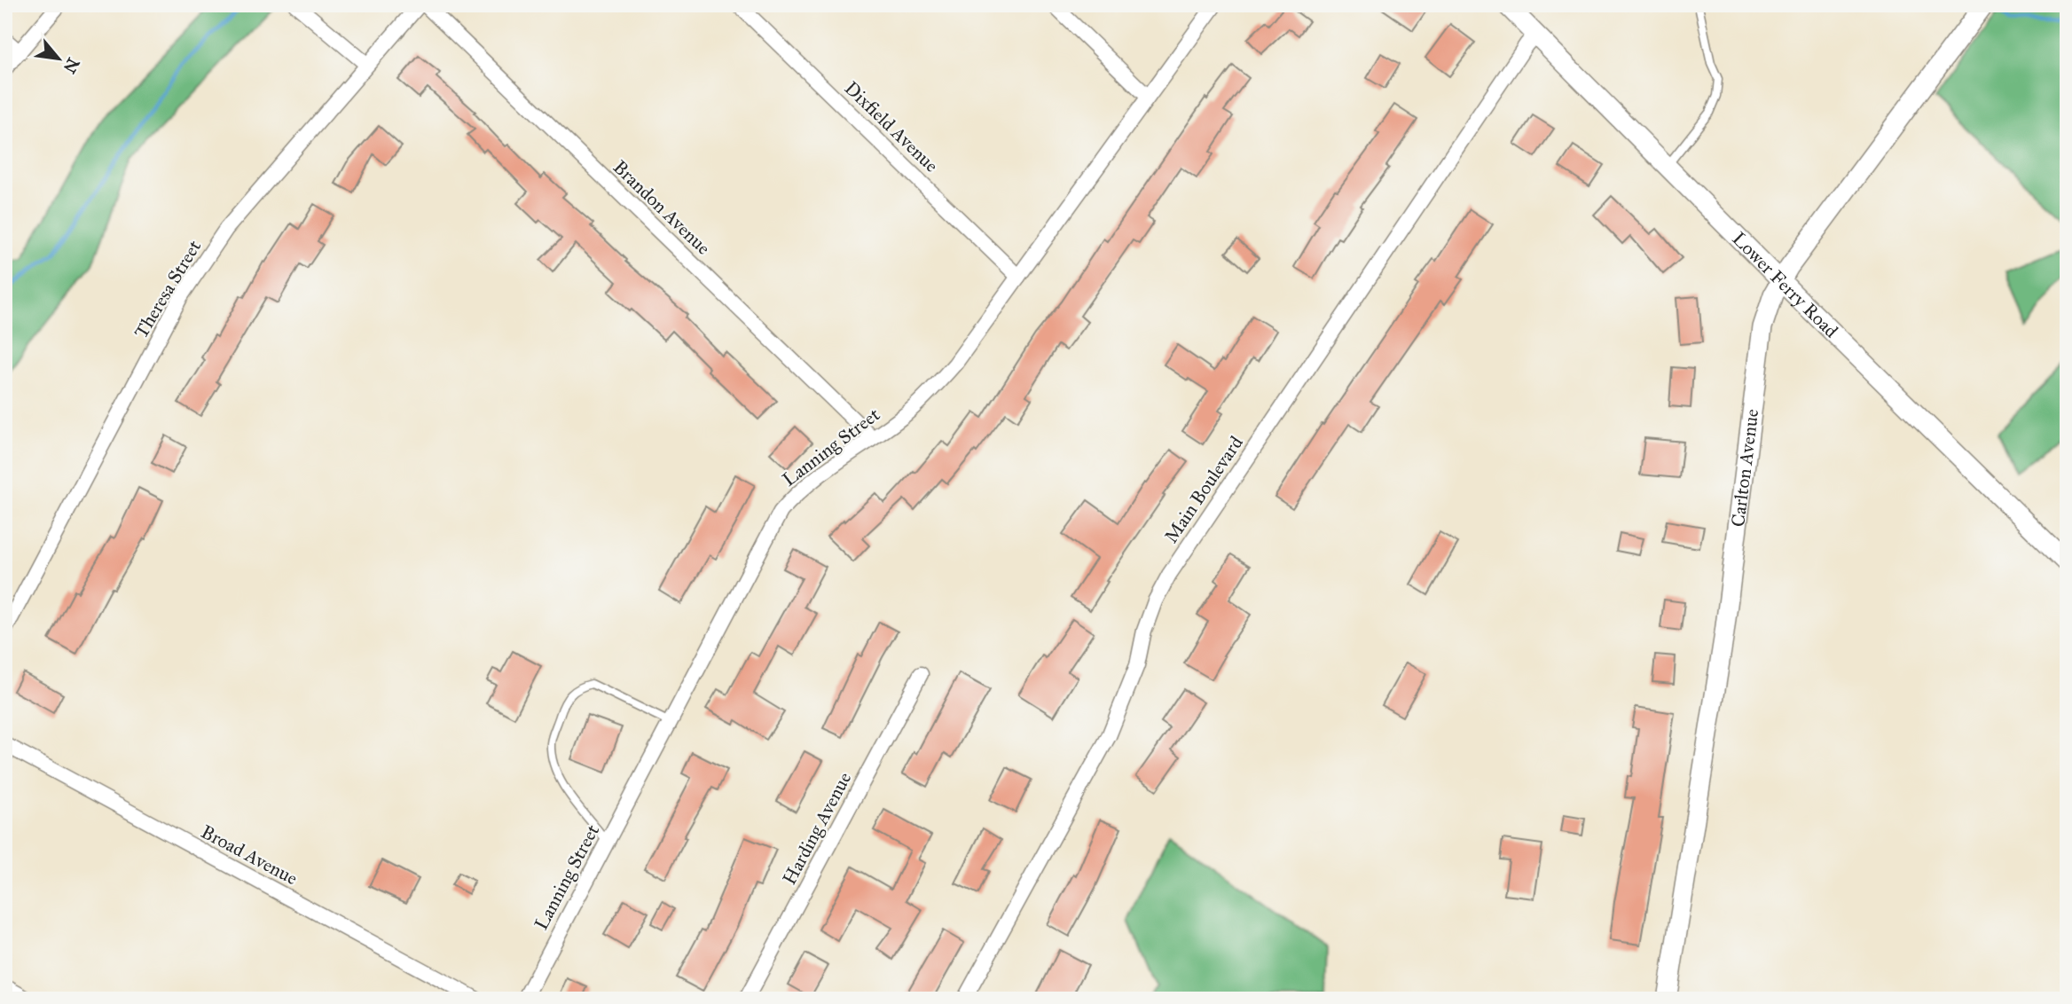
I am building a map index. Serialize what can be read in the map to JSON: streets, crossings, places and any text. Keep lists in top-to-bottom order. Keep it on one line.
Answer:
{"streets":{"street":["Dixfield Avenue","Brandon Avenue","Lower Ferry Road","Theresa Street","Lanning Street","Carlton Avenue","Main Boulevard","Harding Avenue","Broad Avenue"]},"crossings":[["Dixfield Avenue","Lanning Street"],["Brandon Avenue","Lanning Street"],["Lower Ferry Road","Carlton Avenue"],["Lower Ferry Road","Main Boulevard"]],"north":"bottom right"}
